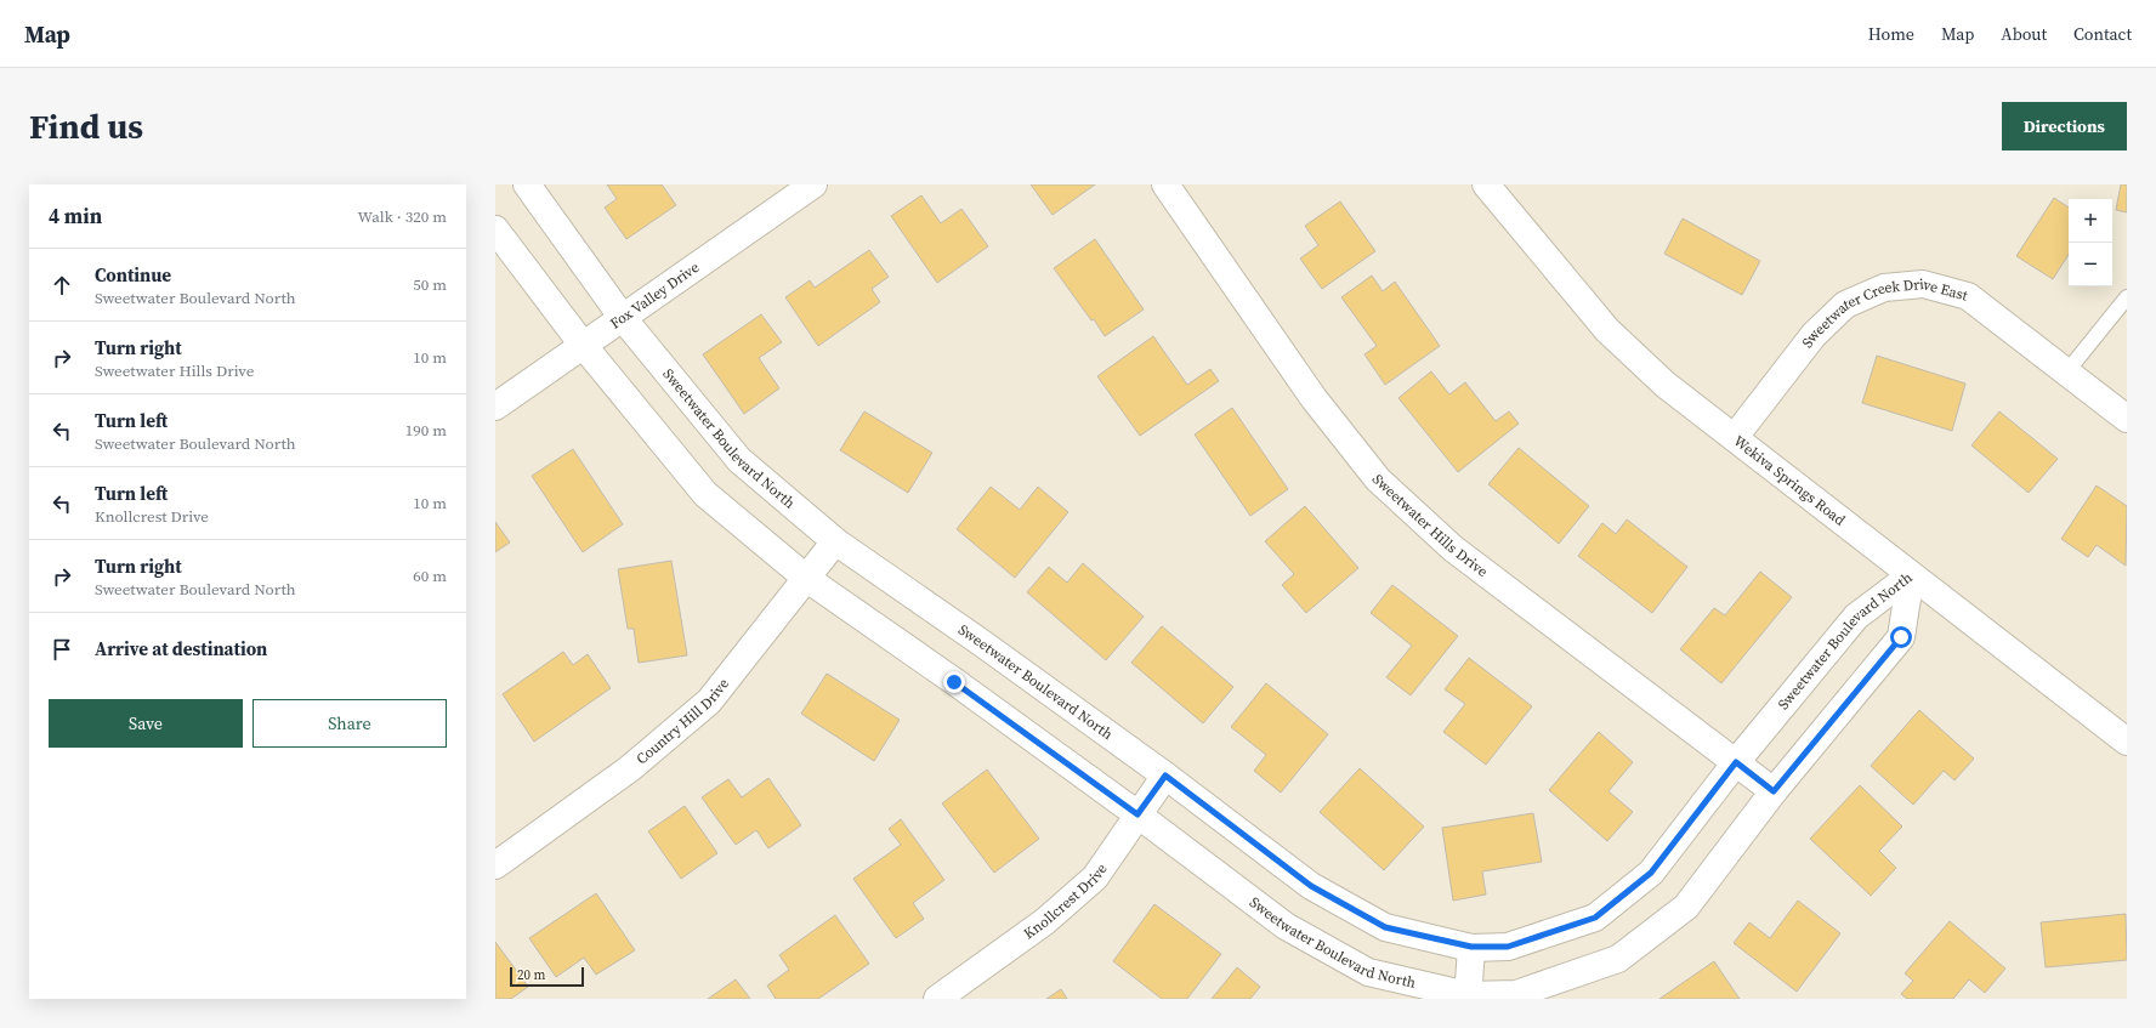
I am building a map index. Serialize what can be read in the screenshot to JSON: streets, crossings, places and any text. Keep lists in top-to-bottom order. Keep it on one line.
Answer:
{"streets":{"street":["Fox Valley Drive","Sweetwater Creek Drive East","Sweetwater Boulevard North","Wekiva Springs Road","Sweetwater Hills Drive","Country Hill Drive","Knollcrest Drive"]},"crossings":[["Fox Valley Drive","Sweetwater Boulevard North"],["Sweetwater Creek Drive East","Wekiva Springs Road"],["Sweetwater Boulevard North","Wekiva Springs Road"],["Sweetwater Boulevard North","Sweetwater Hills Drive"],["Sweetwater Boulevard North","Country Hill Drive"],["Sweetwater Boulevard North","Knollcrest Drive"]],"scale_bar":"20 m","page":{"header":"Map","nav":["Home","Map","About","Contact"],"buttons":["Directions",["Save","Share"]],"title":"Find us","heading":["4 min","Walk · 320 m"],"map_buttons":["+","−"],"list":[["Continue","Sweetwater Boulevard North","50 m"],["Turn right","Sweetwater Hills Drive","10 m"],["Turn left","Sweetwater Boulevard North","190 m"],["Turn left","Knollcrest Drive","10 m"],["Turn right","Sweetwater Boulevard North","60 m"],"Arrive at destination"],"scale":"20 m"}}
